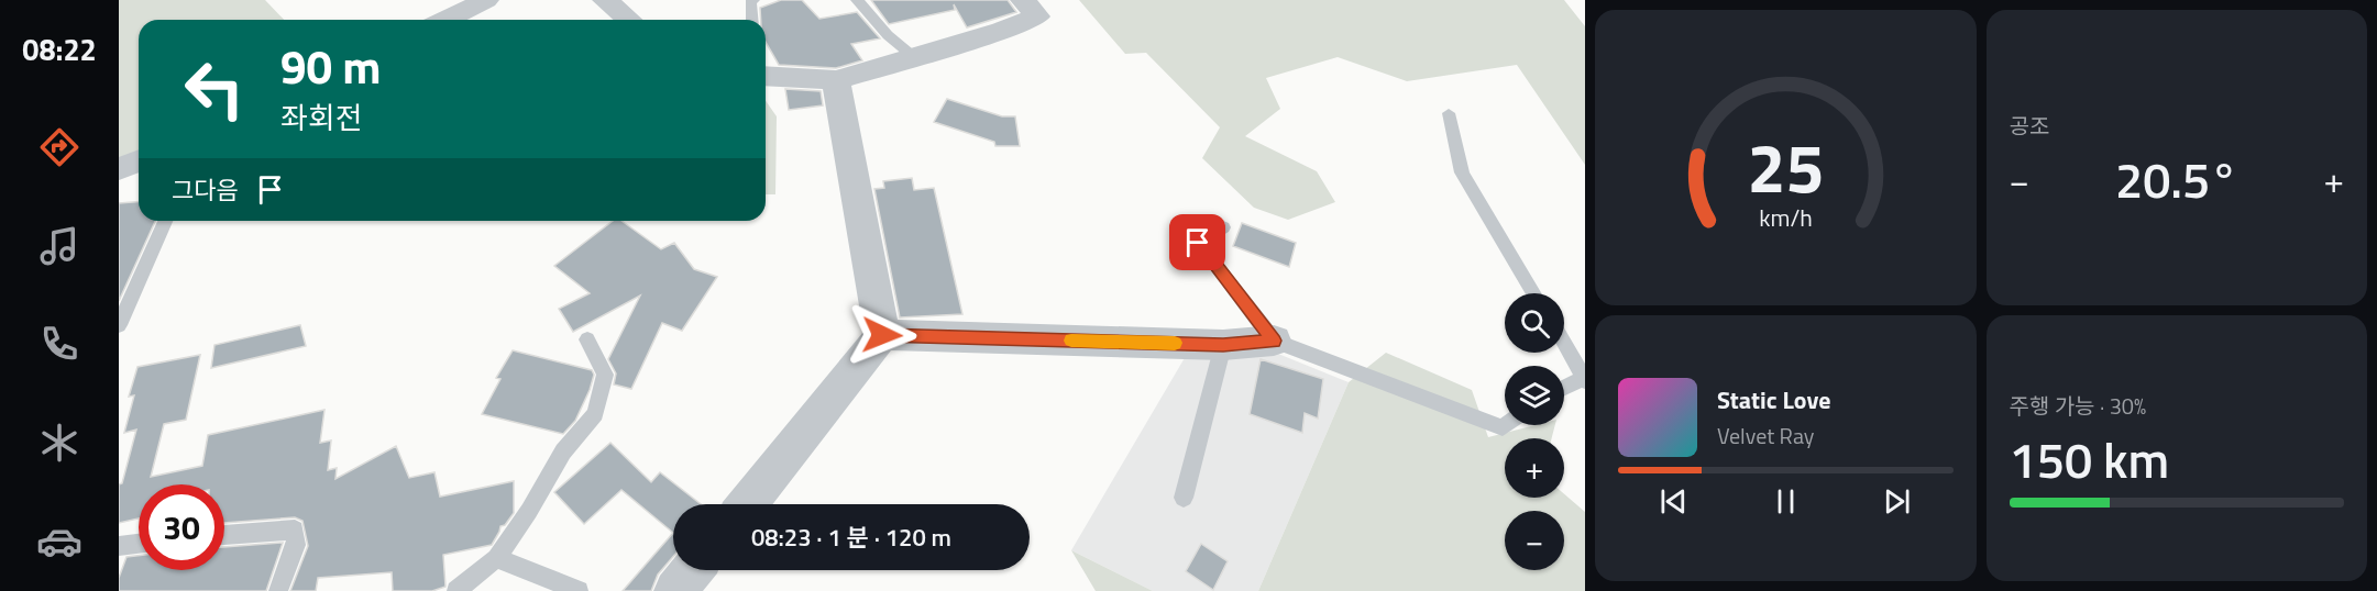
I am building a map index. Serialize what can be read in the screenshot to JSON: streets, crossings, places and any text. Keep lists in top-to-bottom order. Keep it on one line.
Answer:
{"page":{"tabs":"08:22","tile":["공조",["주행 가능 · 30%","150 km"]],"turn":["90 m","좌회전"],"heat":["−","20.5°","+"],"then":"그다음","map_buttons":["+","−"],"song":["Static Love","Velvet Ray"],"limit":"30","trip":"08:23 · 1 분 · 120 m","gauge":["25","km/h"]}}
